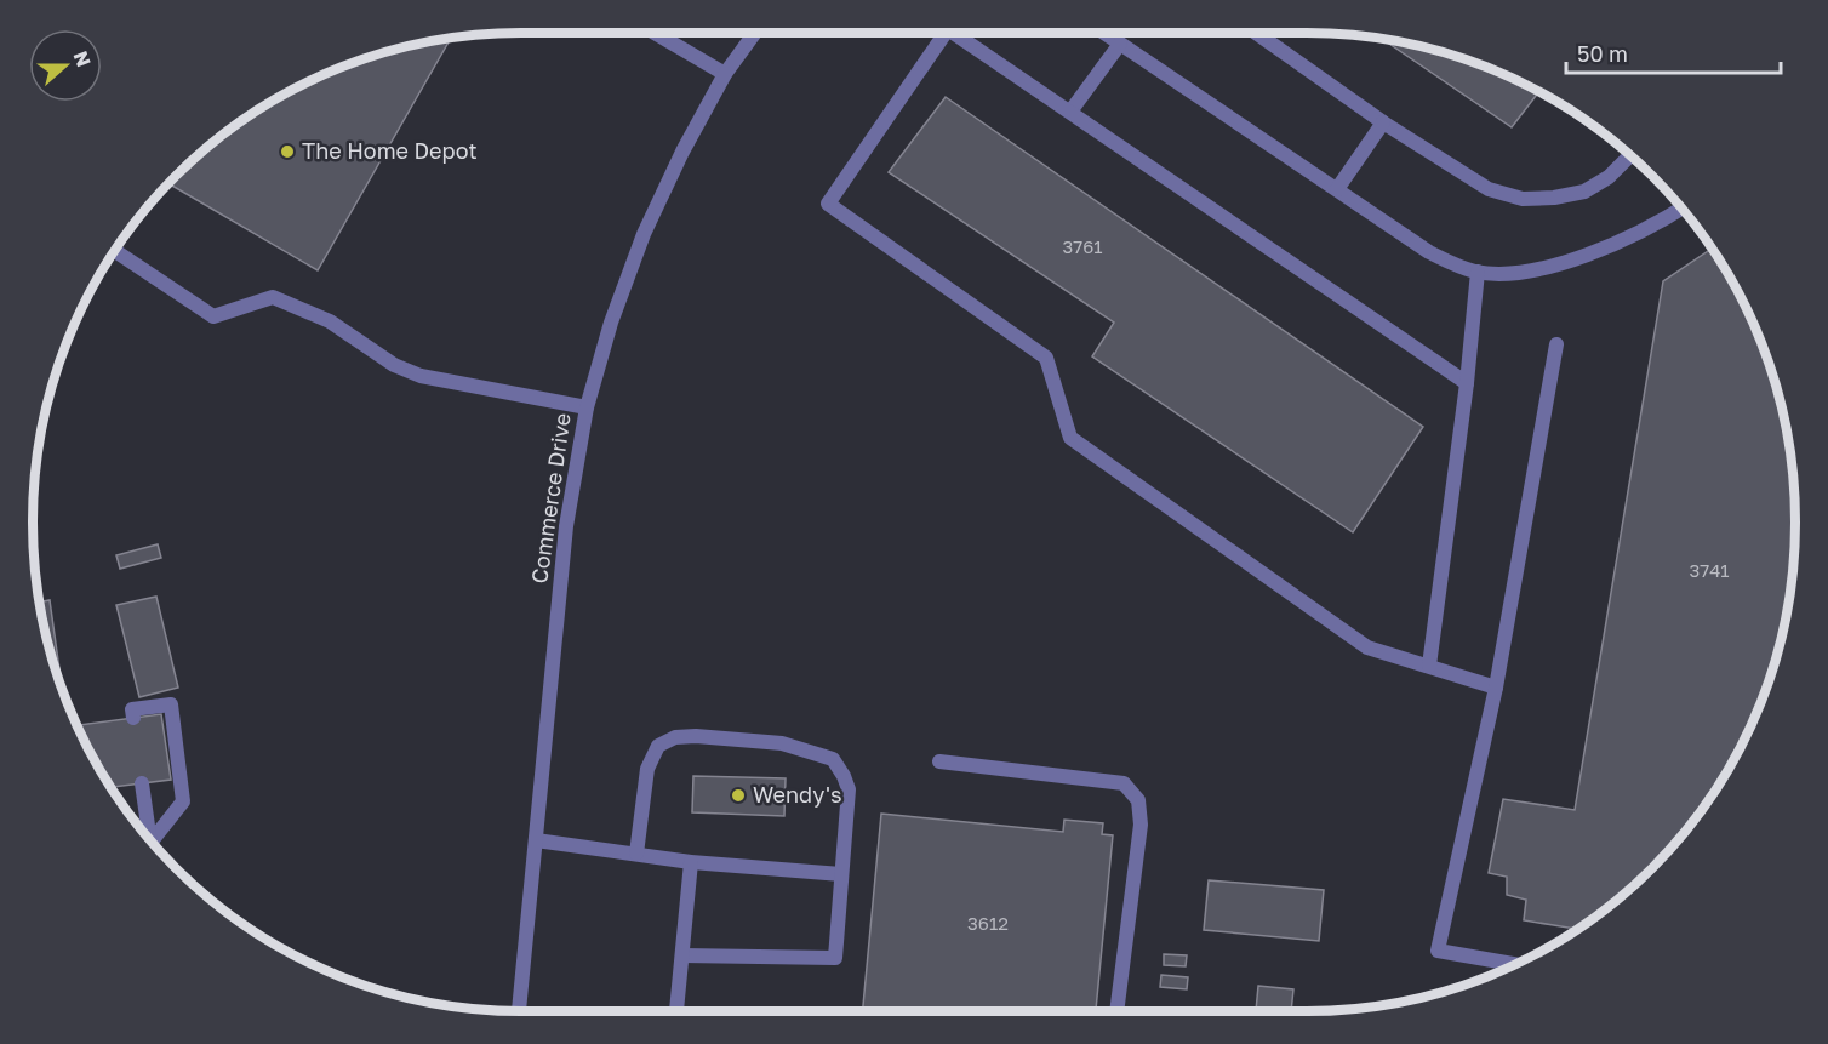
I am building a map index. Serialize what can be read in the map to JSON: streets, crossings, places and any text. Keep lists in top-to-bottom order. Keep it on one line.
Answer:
{"streets":{"street":["Commerce Drive"]},"places":["The Home Depot","Wendy's"],"house_numbers":["3761","3741","3612"],"scale_bar":"50 m","north":"right"}
